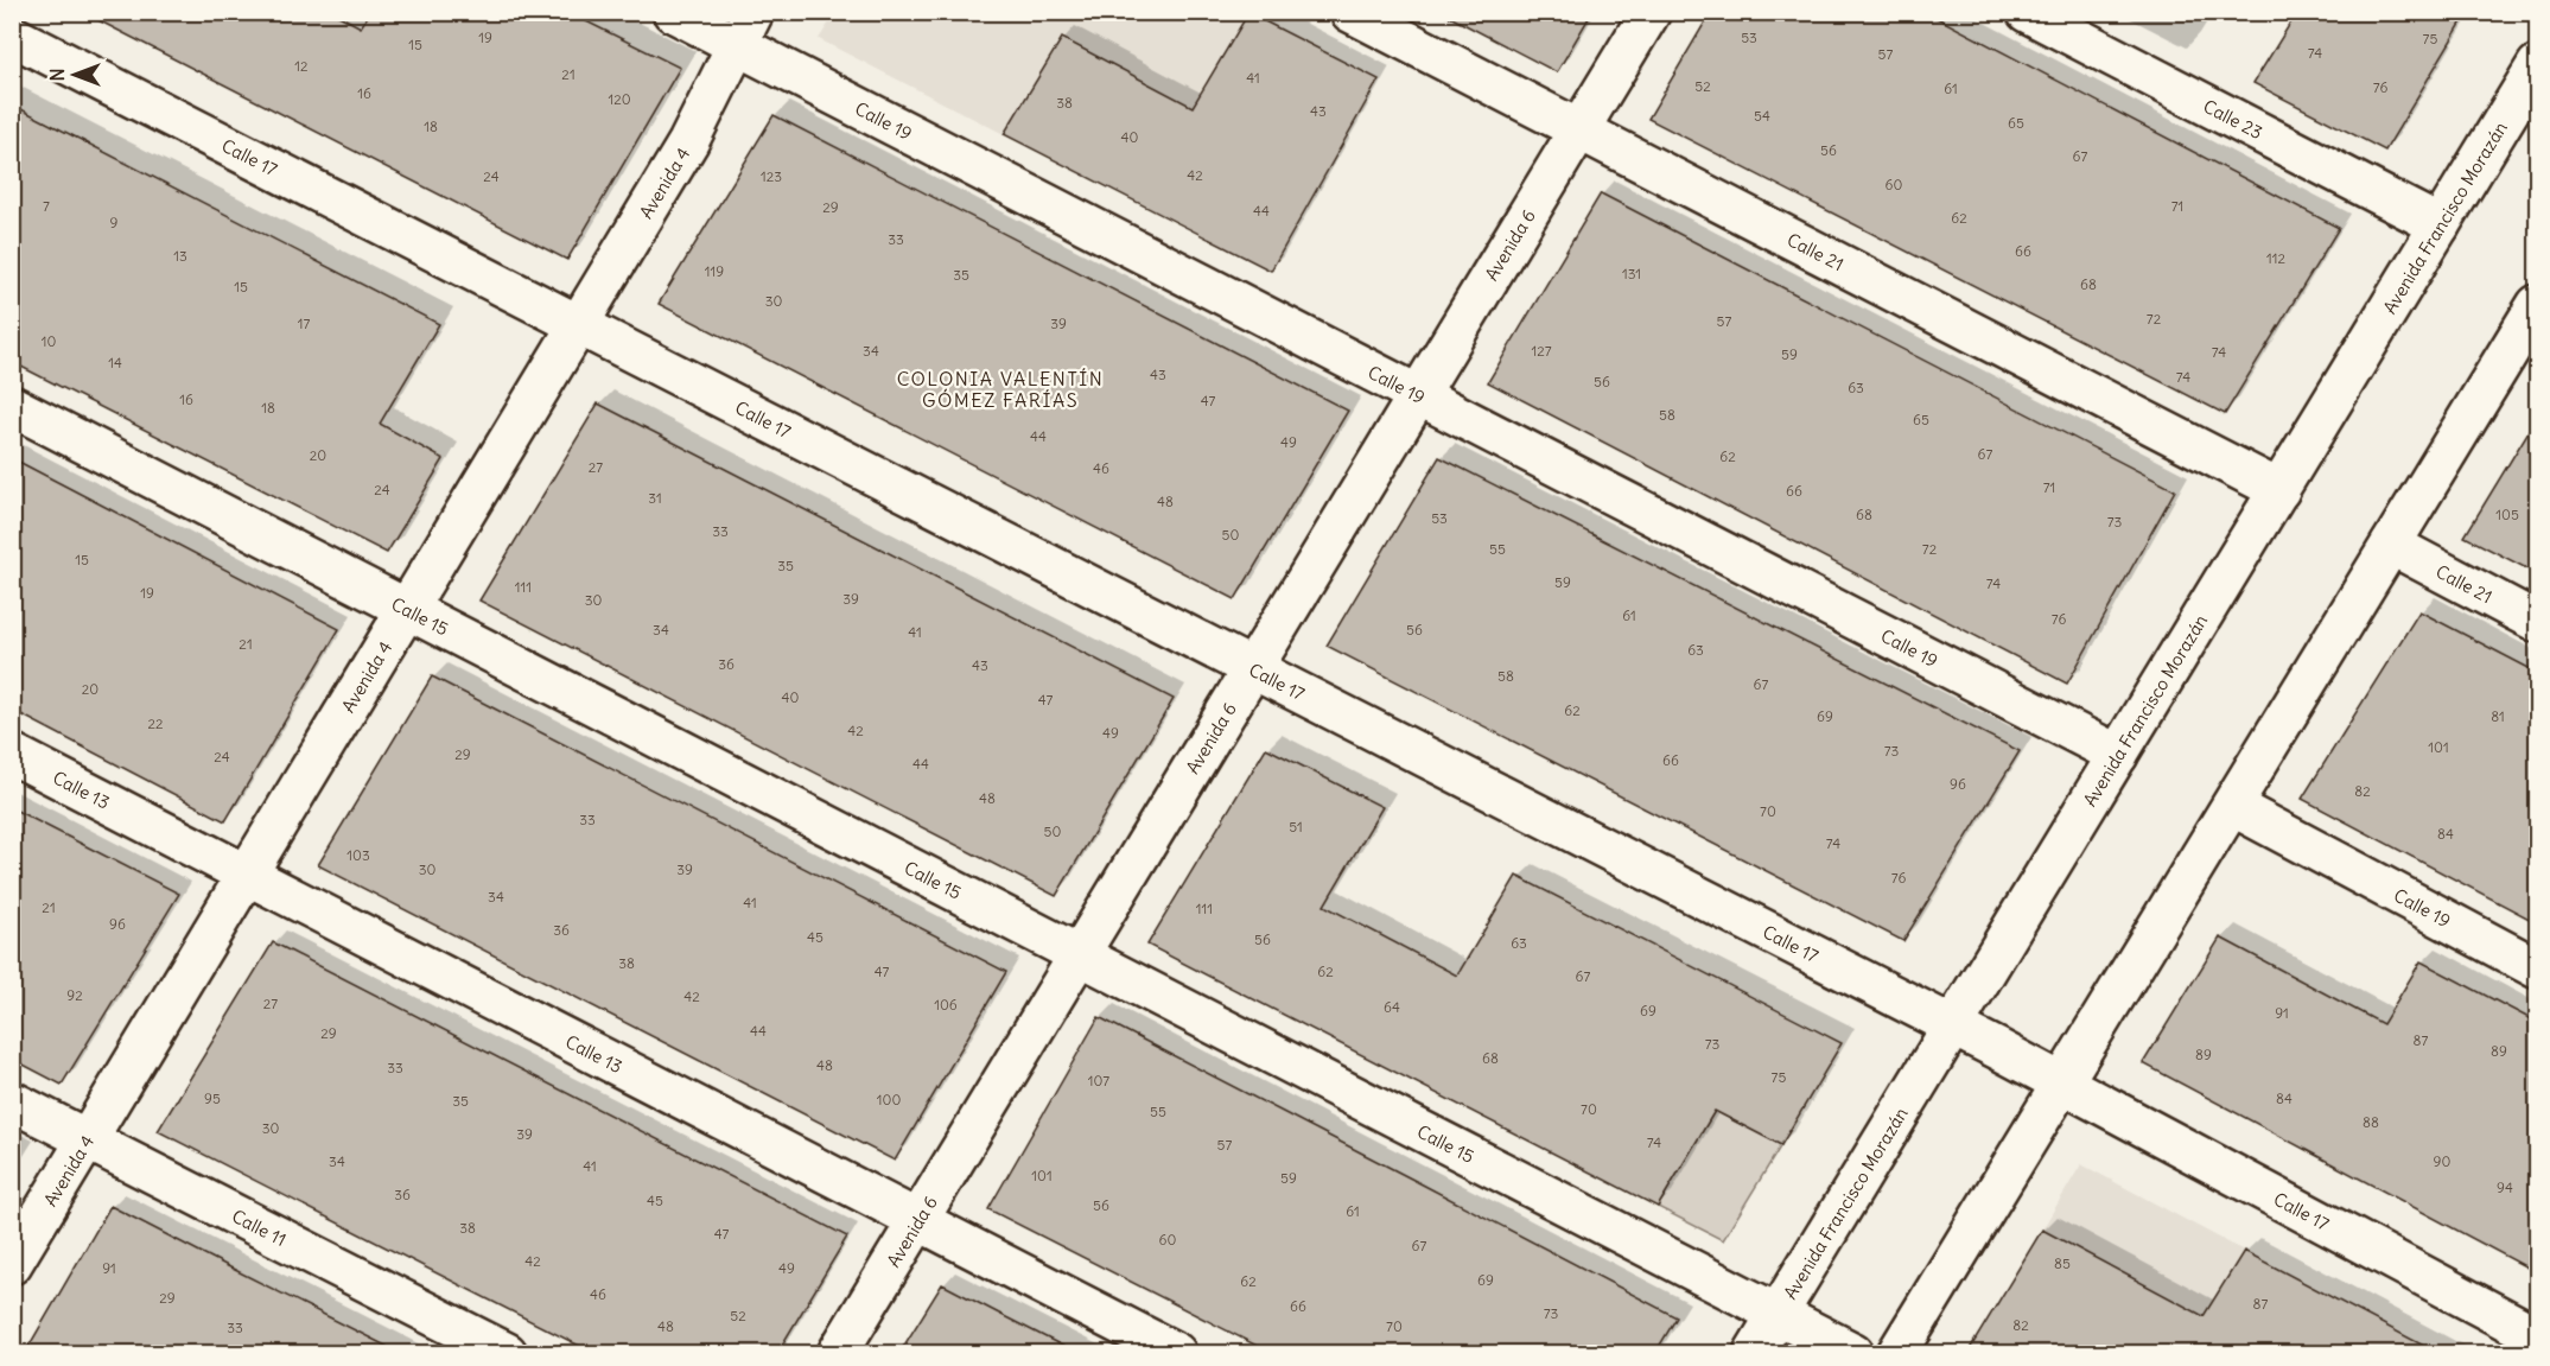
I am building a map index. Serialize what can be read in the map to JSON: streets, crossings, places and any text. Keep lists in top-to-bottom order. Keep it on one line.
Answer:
{"streets":{"street":["Calle 23","Calle 19","Calle 17","Avenida 4","Avenida Francisco Morazán","Avenida 6","Calle 21","Calle 15","Calle 13","Calle 11"]},"crossings":[["Calle 23","Avenida Francisco Morazán"],["Calle 19","Avenida 4"],["Calle 19","Avenida Francisco Morazán"],["Calle 19","Avenida 6"],["Calle 17","Avenida 4"],["Calle 17","Avenida Francisco Morazán"],["Calle 17","Avenida 6"],["Avenida 4","Calle 15"],["Avenida 4","Calle 13"],["Avenida 4","Calle 11"],["Avenida Francisco Morazán","Calle 21"],["Avenida Francisco Morazán","Calle 15"],["Avenida 6","Calle 21"],["Avenida 6","Calle 15"],["Avenida 6","Calle 13"]],"districts":["COLONIA VALENTÍN GÓMEZ FARÍAS"],"house_numbers":["19","53","75","15","74","57","12","21","41","52","76","61","16","120","38","43","54","65","18","40","56","67","42","24","123","60","7","71","29","44","62","9","33","66","13","112","119","131","35","68","15","30","72","57","17","39","10","34","127","74","59","14","43","74","56","63","16","47","18","58","65","44","49","67","20","62","27","46","71","24","66","31","48","68","105","53","73","33","50","55","72","15","35","59","74","111","19","39","30","61","76","34","56","41","21","63","36","43","58","67","20","40","47","62","69","81","22","42","49","101","73","29","24","66","44","96","82","48","70","33","51","50","84","74","103","30","39","76","34","41","21","111","96","36","45","56","63","38","47","62","67","92","42","27","106","64","69","91","44","29","87","73","89","89","68","48","33","75","107","95","84","100","35","70","55","88","30","39","74","57","34","90","41","101","59","94","36","45","56","61","38","47","60","67","42","85","91","49","69","62","46","29","87","66","73","52","82","48","70","33"],"north":"left"}
